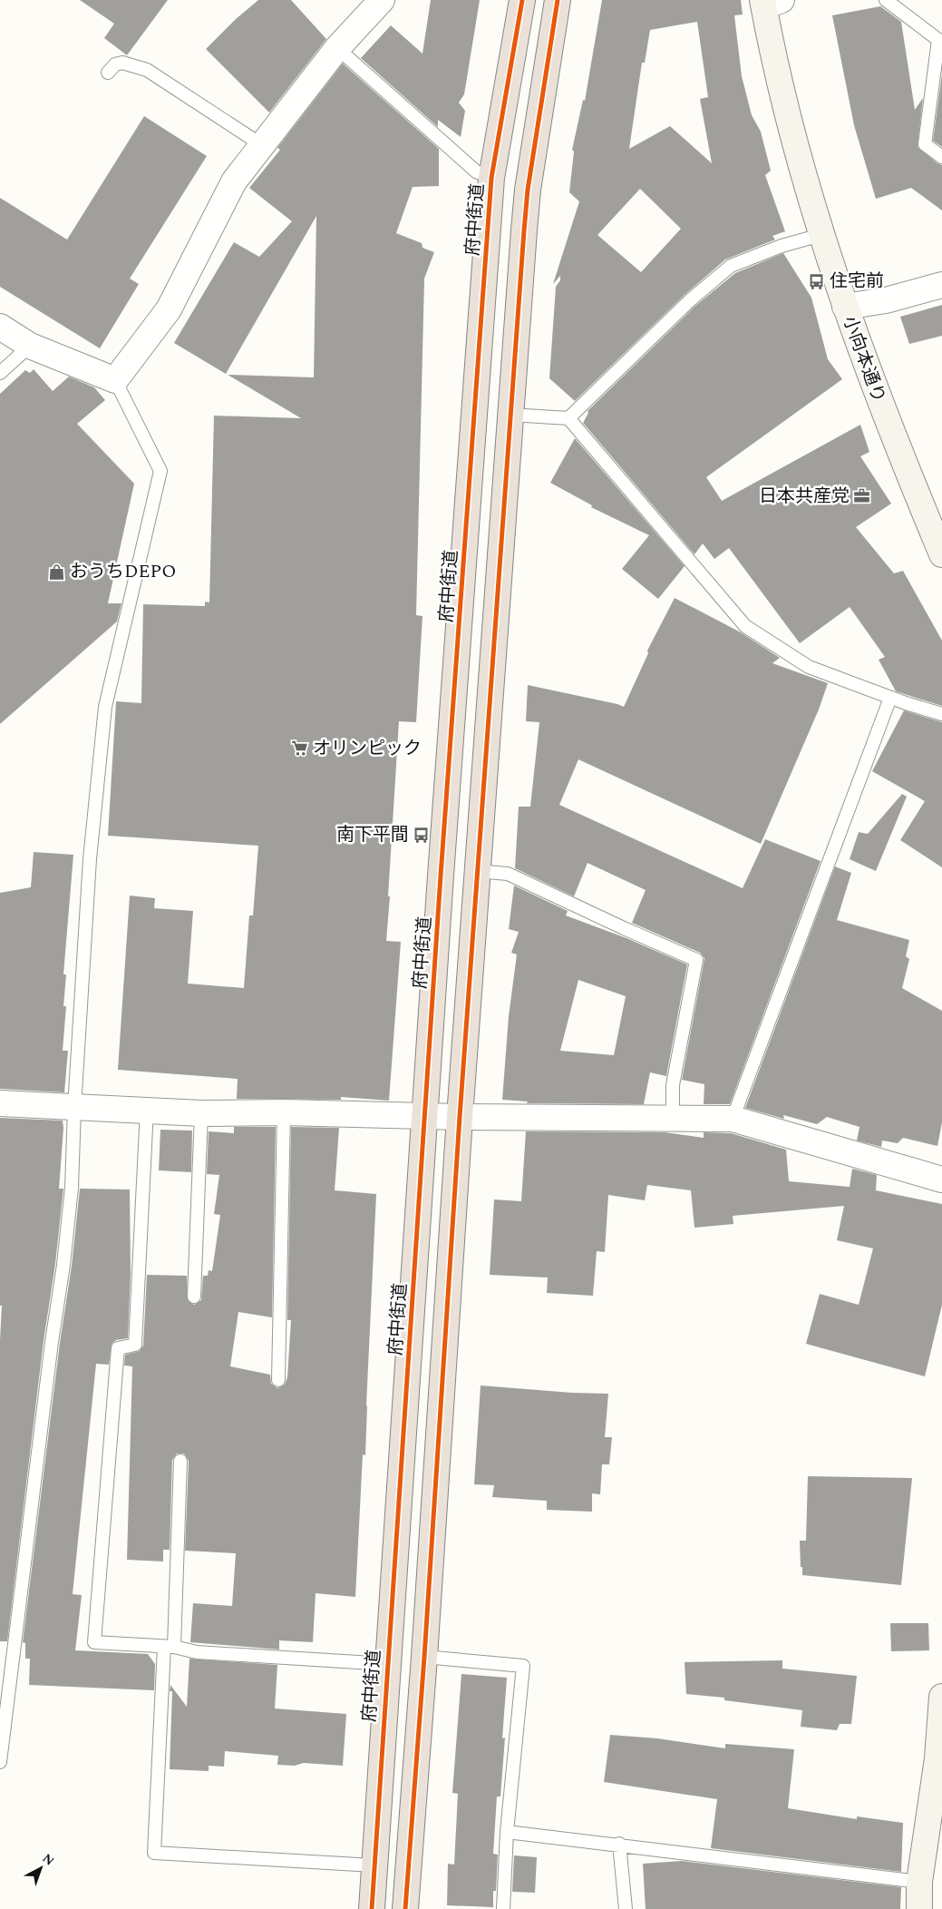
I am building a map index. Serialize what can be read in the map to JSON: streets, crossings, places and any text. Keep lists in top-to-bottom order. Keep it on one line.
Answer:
{"streets":{"highway":["府中街道"],"street":["小向本通り"]},"places":{"bus stop":["住宅前","南下平間"],"office":["日本共産党"],"shop":["おうちDEPO"],"supermarket":["オリンピック"]},"north":"top right"}
